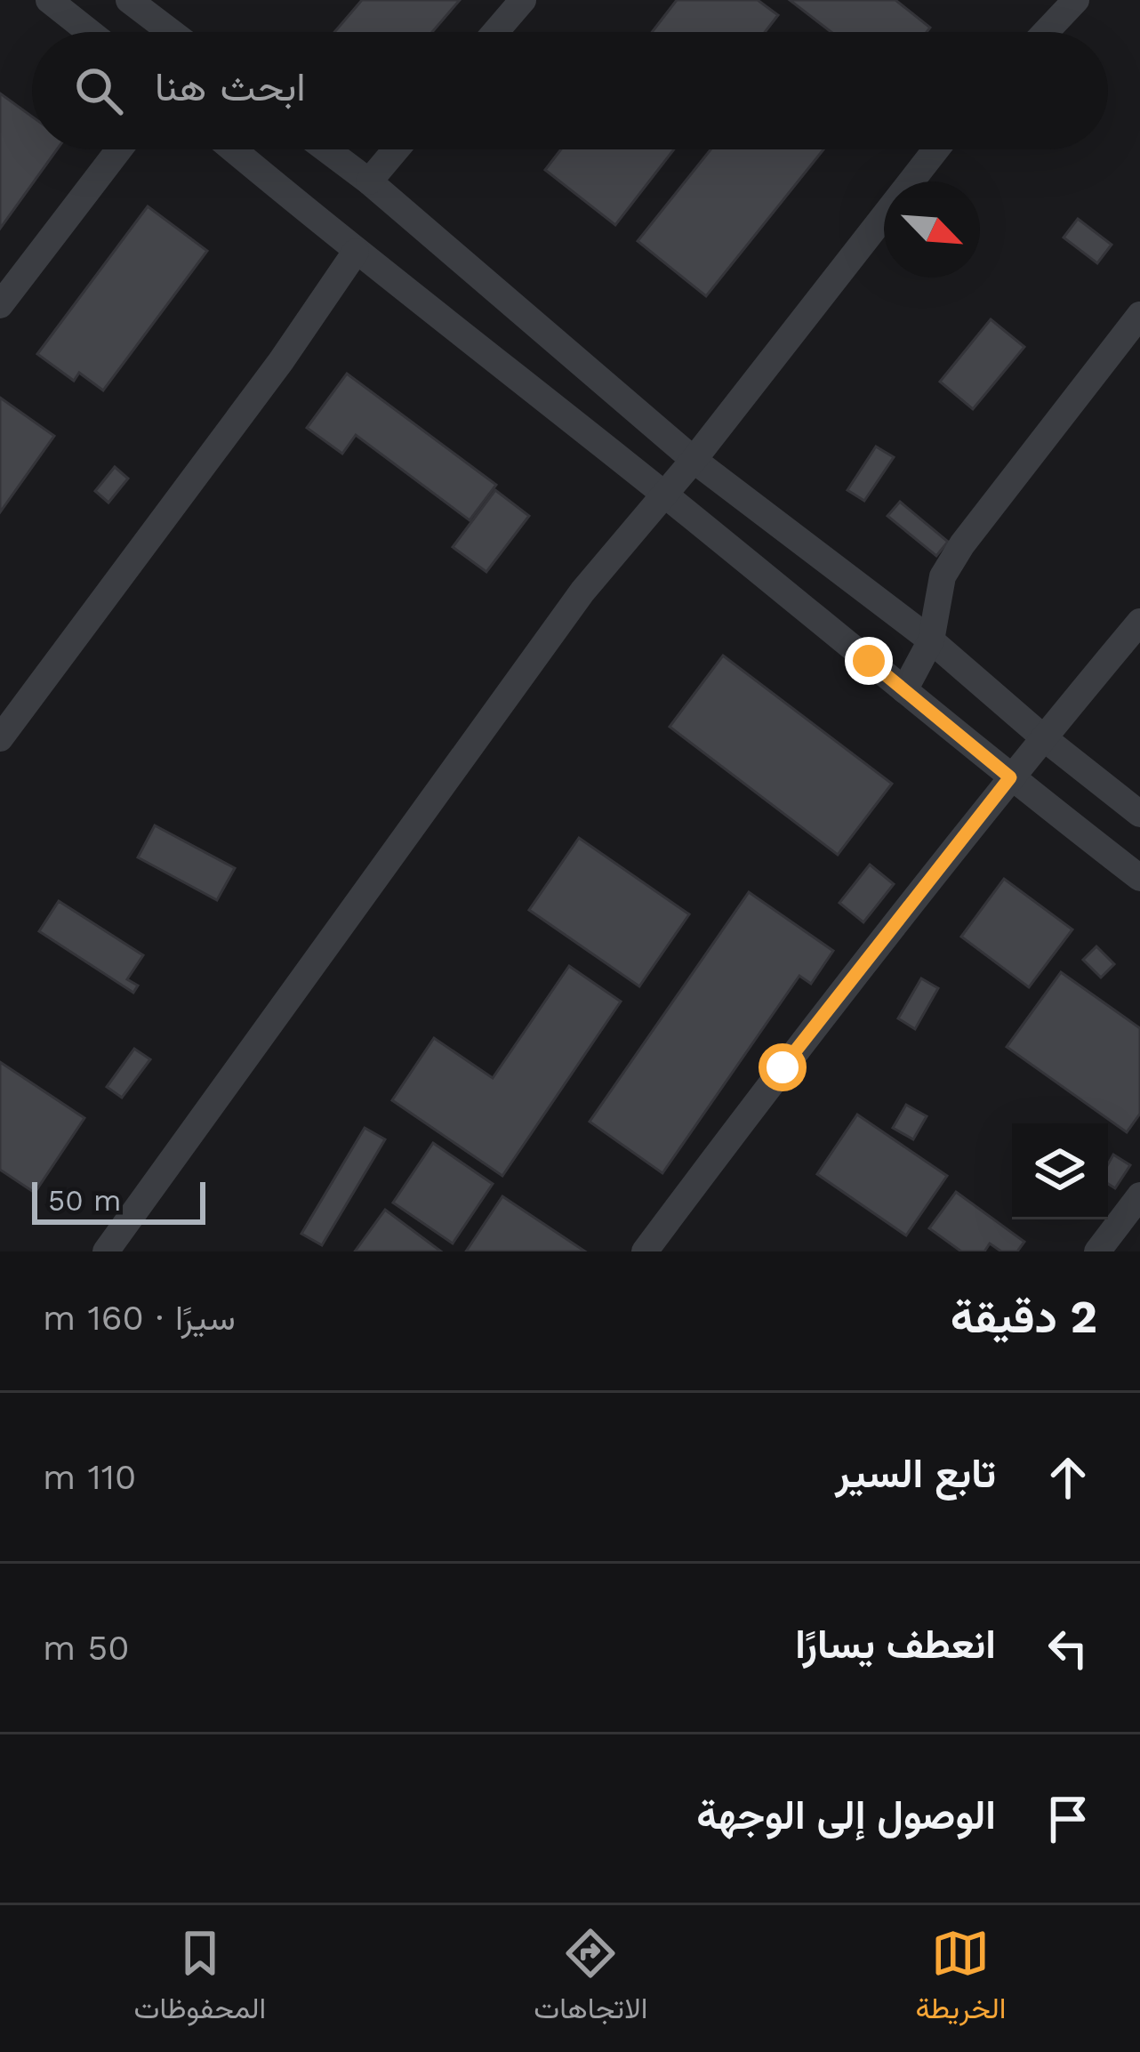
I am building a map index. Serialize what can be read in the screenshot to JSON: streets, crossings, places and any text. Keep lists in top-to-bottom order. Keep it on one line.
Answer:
{"scale_bar":"50 m","north":"bottom right","page":{"search":"ابحث هنا","scale":"50 m","heading":["2 دقيقة","سيرًا · 160 m"],"list":[["تابع السير","110 m"],["انعطف يسارًا","50 m"],"الوصول إلى الوجهة"],"nav":["الخريطة","الاتجاهات","المحفوظات"]}}
